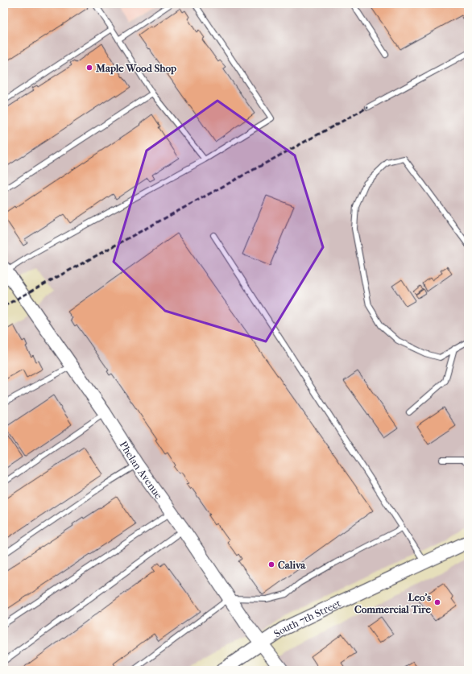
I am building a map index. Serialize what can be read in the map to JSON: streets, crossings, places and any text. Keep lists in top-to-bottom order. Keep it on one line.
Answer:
{"streets":{"street":["Phelan Avenue","South 7th Street"]},"crossings":[["Phelan Avenue","South 7th Street"]],"places":["Maple Wood Shop","Caliva","Leo's Commercial Tire"]}
